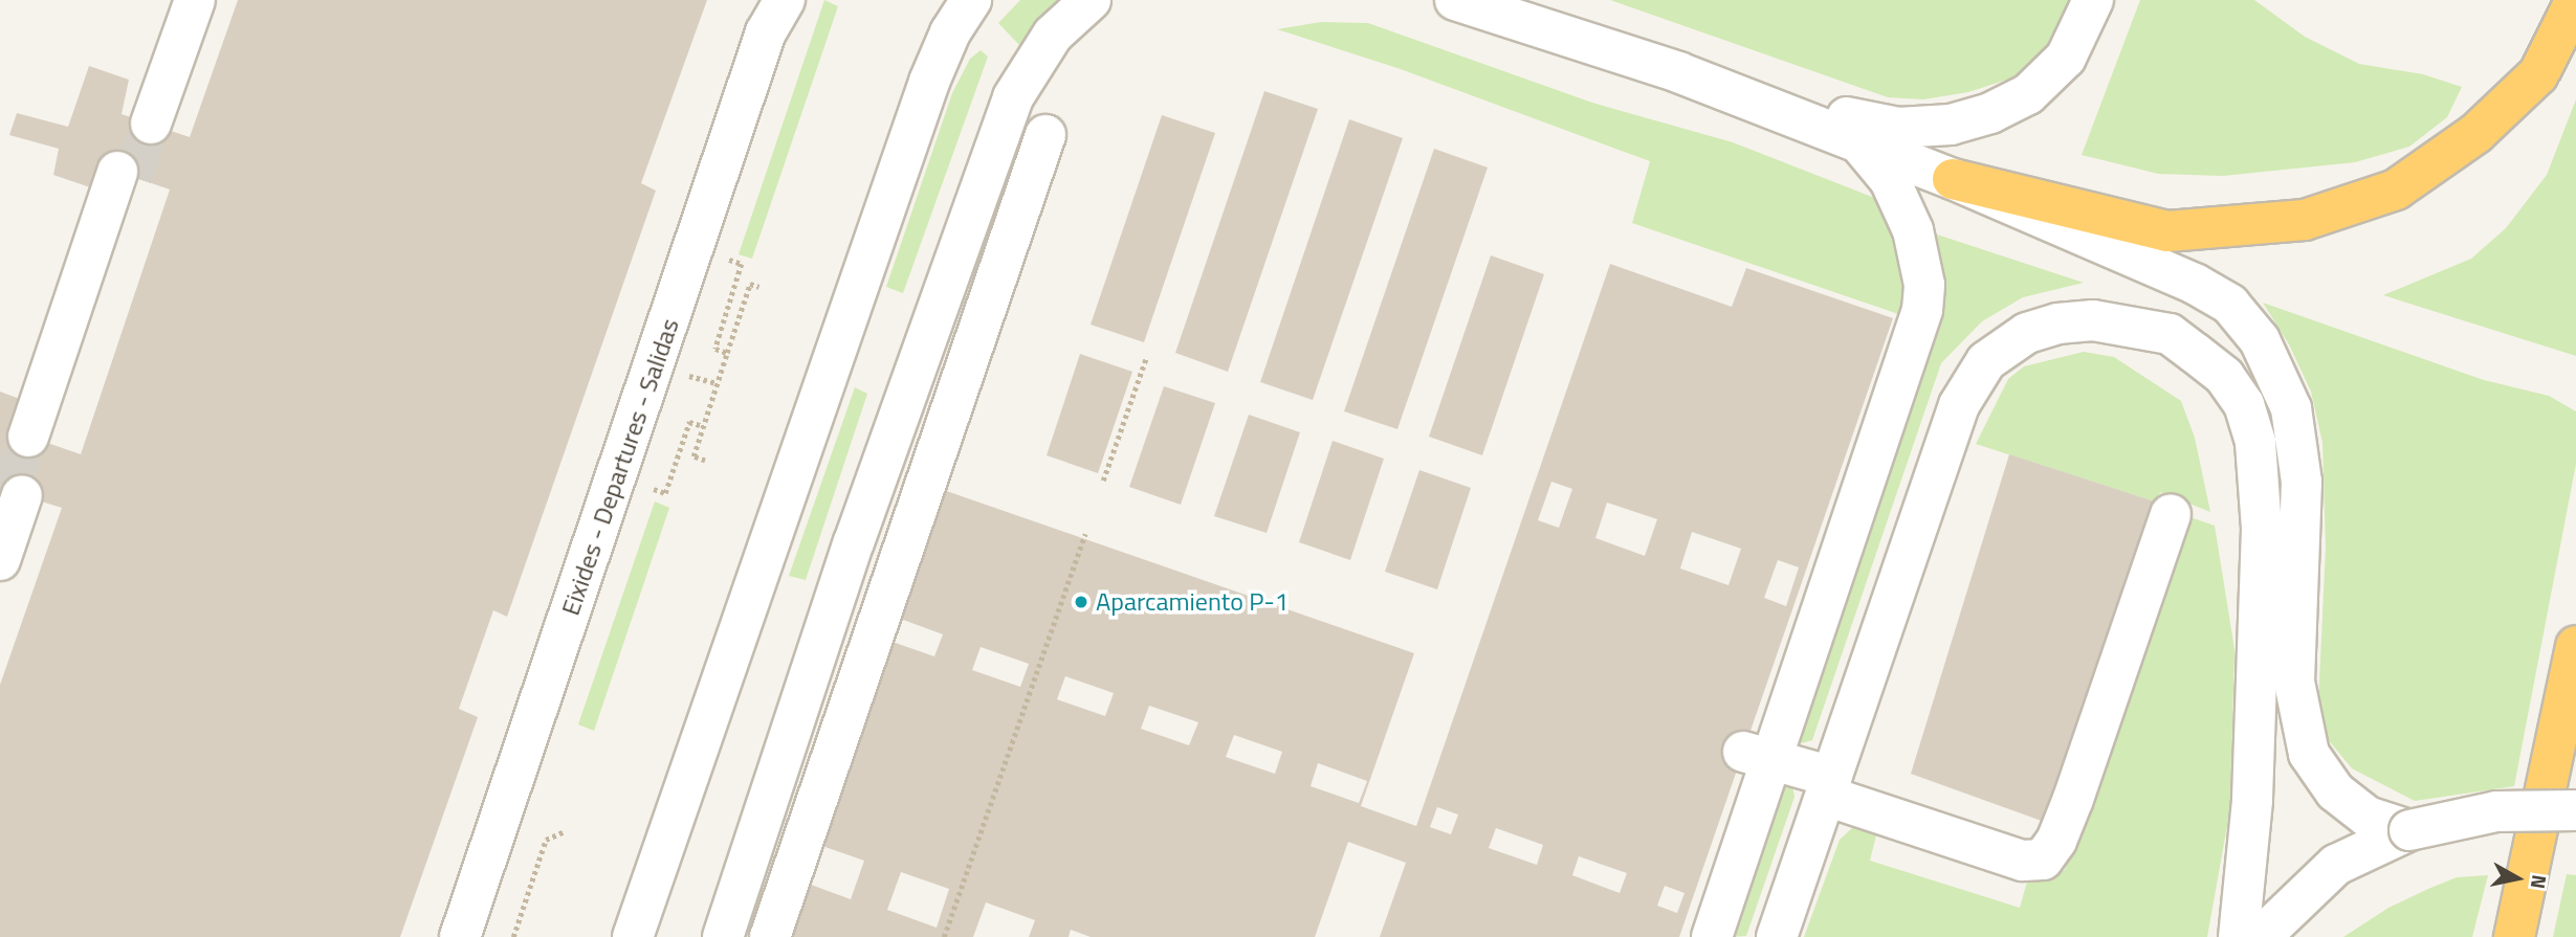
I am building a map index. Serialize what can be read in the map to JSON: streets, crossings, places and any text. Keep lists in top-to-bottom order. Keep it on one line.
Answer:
{"streets":{"street":["Eixides - Departures - Salidas"]},"places":["Aparcamiento P-1"],"north":"right"}
